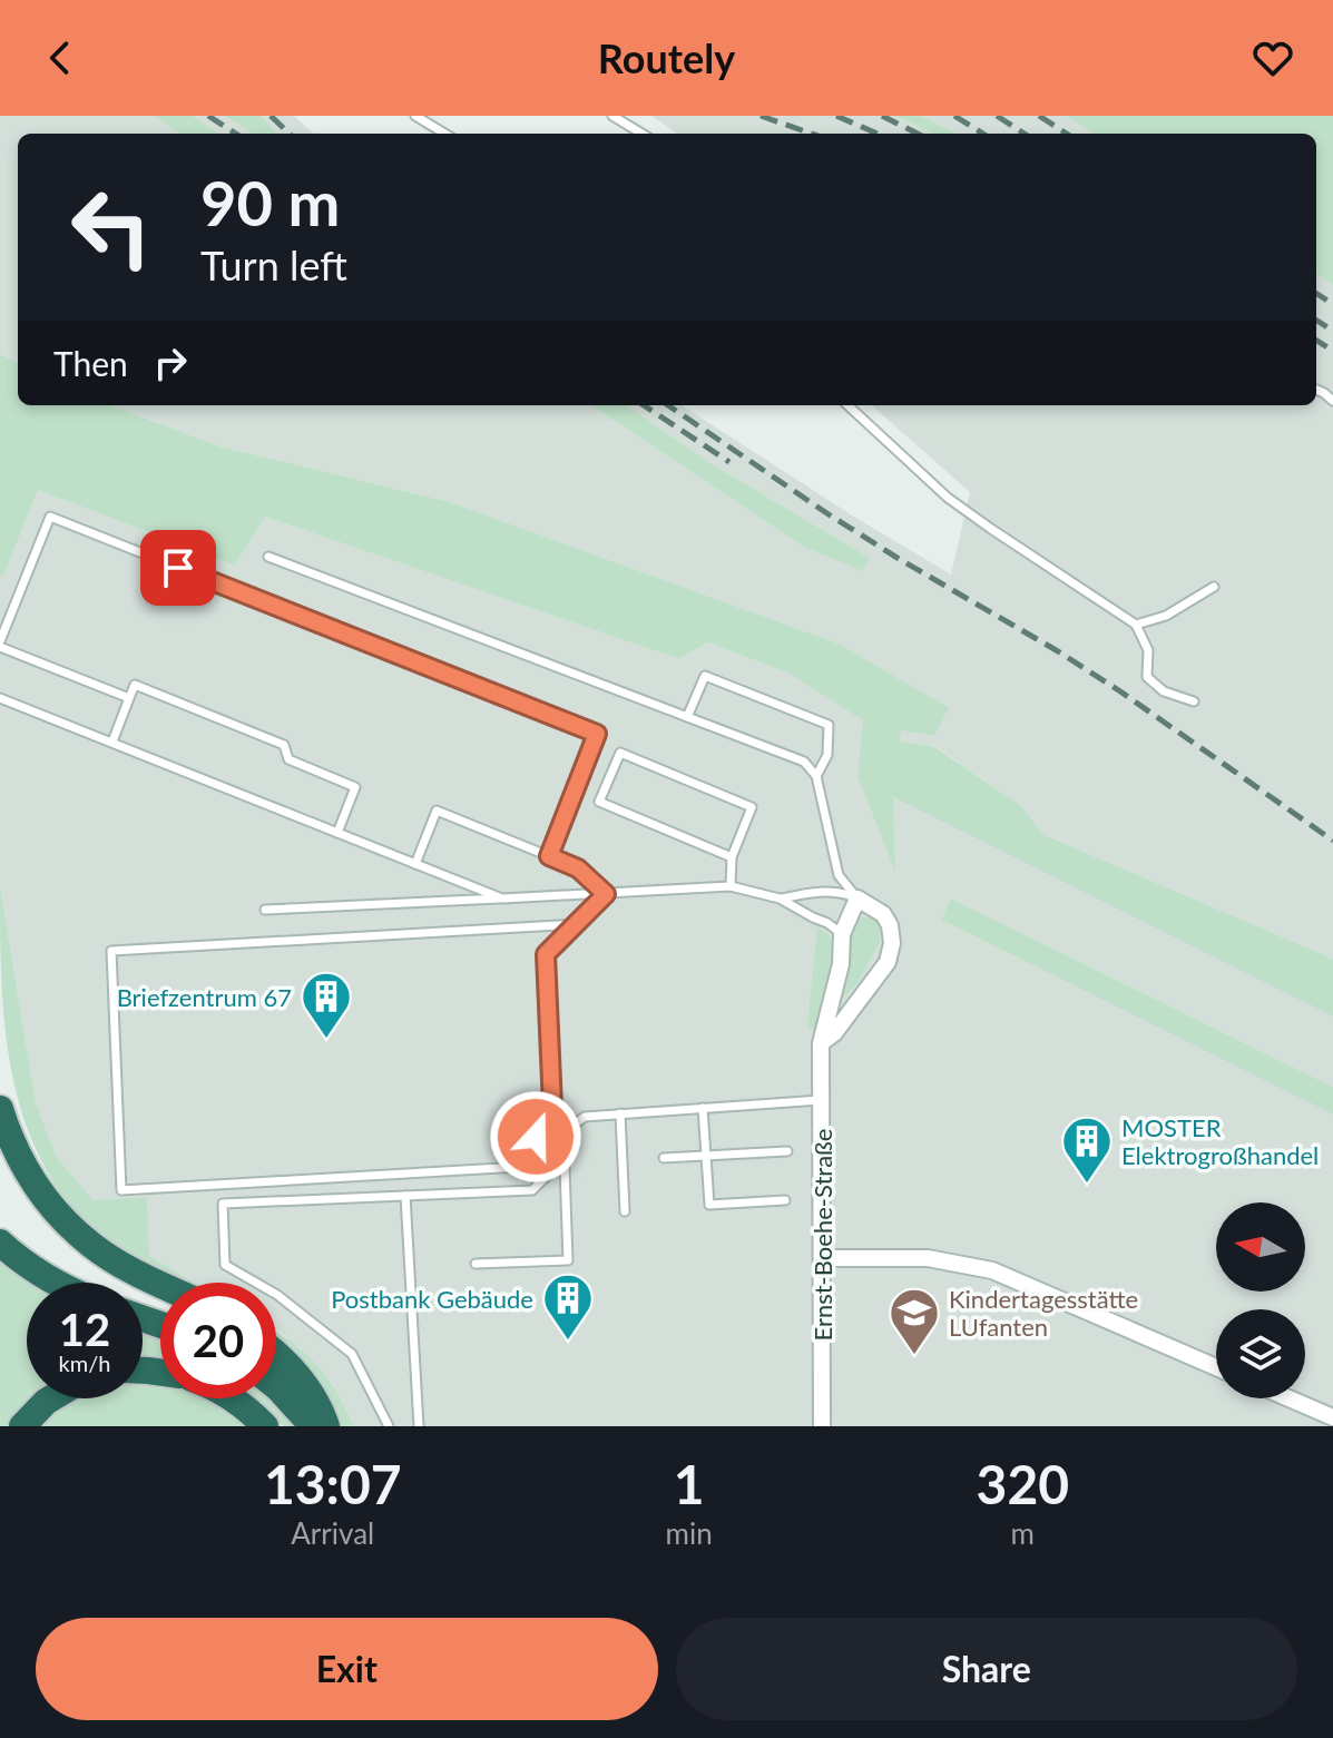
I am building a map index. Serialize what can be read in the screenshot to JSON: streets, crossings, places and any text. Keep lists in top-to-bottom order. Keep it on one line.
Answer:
{"streets":{"street":["Ernst-Boehe-Straße"]},"places":{"building":["Briefzentrum 67","MOSTER Elektrogroßhandel","Postbank Gebäude"],"school or university":["Kindertagesstätte LUfanten"]},"north":"left","page":{"header":"Routely","turn":["90 m","Turn left"],"then":"Then","speed":"12 km/h","limit":"20","eta":["13:07","Arrival","1","min","320","m"],"buttons":["Exit","Share"]}}
